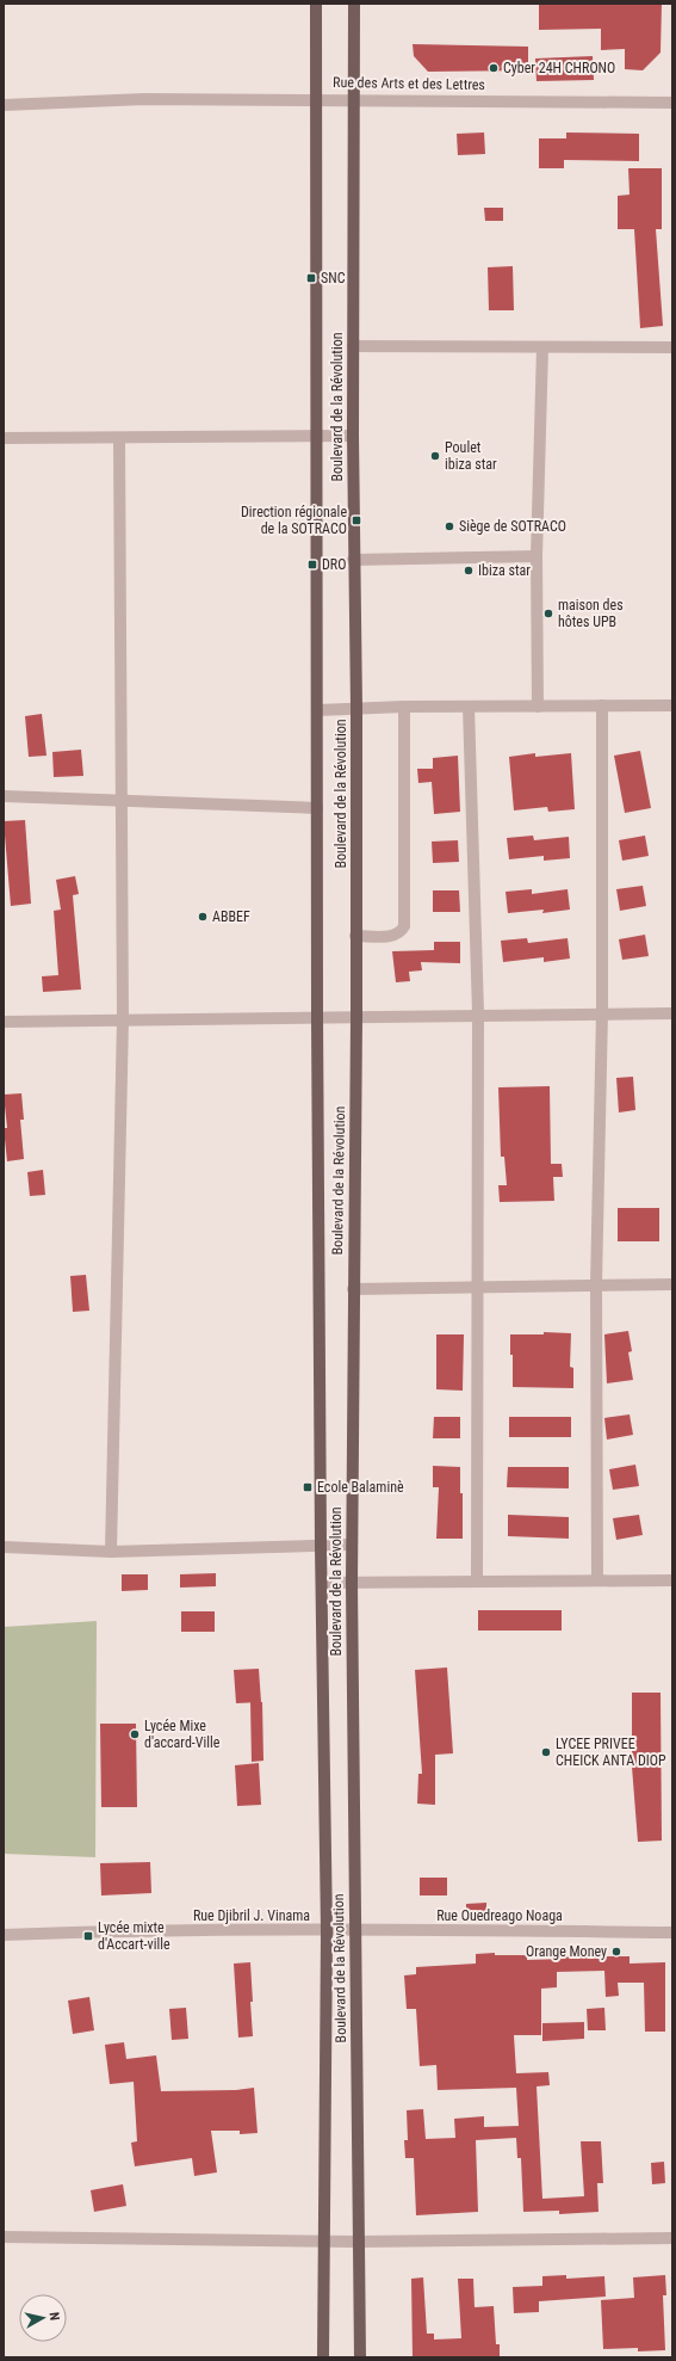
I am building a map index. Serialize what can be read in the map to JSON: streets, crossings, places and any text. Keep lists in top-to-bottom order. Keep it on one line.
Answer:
{"streets":{"main road":["Boulevard de la Révolution"],"street":["Rue des Arts et des Lettres","Rue Djibril J. Vinama","Rue Ouedreago Noaga"]},"crossings":[["Rue des Arts et des Lettres","Boulevard de la Révolution"],["Boulevard de la Révolution","Rue Djibril J. Vinama"],["Boulevard de la Révolution","Rue Ouedreago Noaga"],["Rue Djibril J. Vinama","Rue Ouedreago Noaga"]],"places":{"other":["Cyber 24H CHRONO","Poulet ibiza star","Siège de SOTRACO","Ibiza star","maison des hôtes UPB","ABBEF","Lycée Mixe d'accard-Ville","LYCEE PRIVEE CHEICK ANTA DIOP","Orange Money"],"transit":["SNC","Direction régionale de la SOTRACO","DRO","Ecole Balaminè","Lycée mixte d'Accart-ville"]},"north":"right"}
